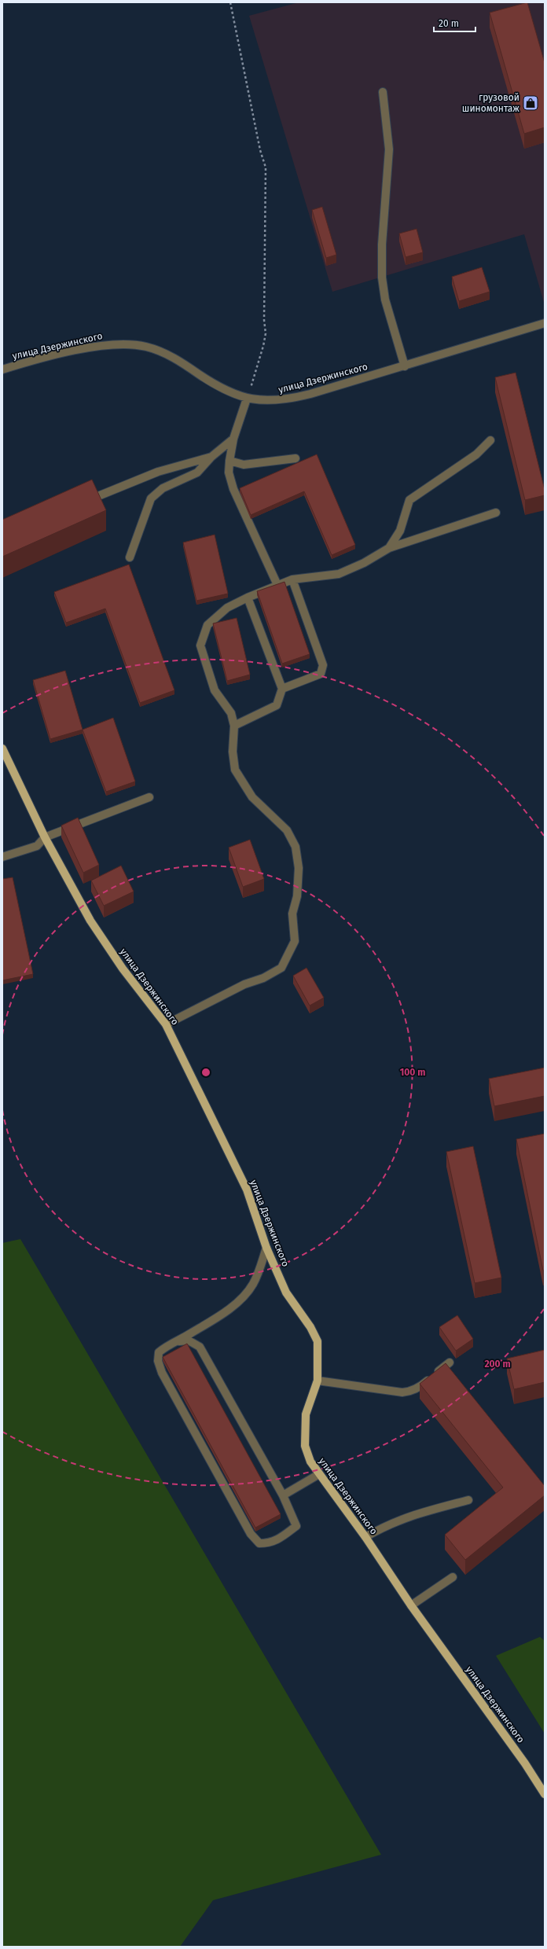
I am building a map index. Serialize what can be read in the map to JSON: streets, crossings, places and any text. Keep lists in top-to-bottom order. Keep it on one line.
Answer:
{"streets":{"main road":["улица Дзержинского"]},"places":{"shop":["грузовой шиномонтаж"]},"scale_bar":"20 m","rings":["100 m","200 m"]}
